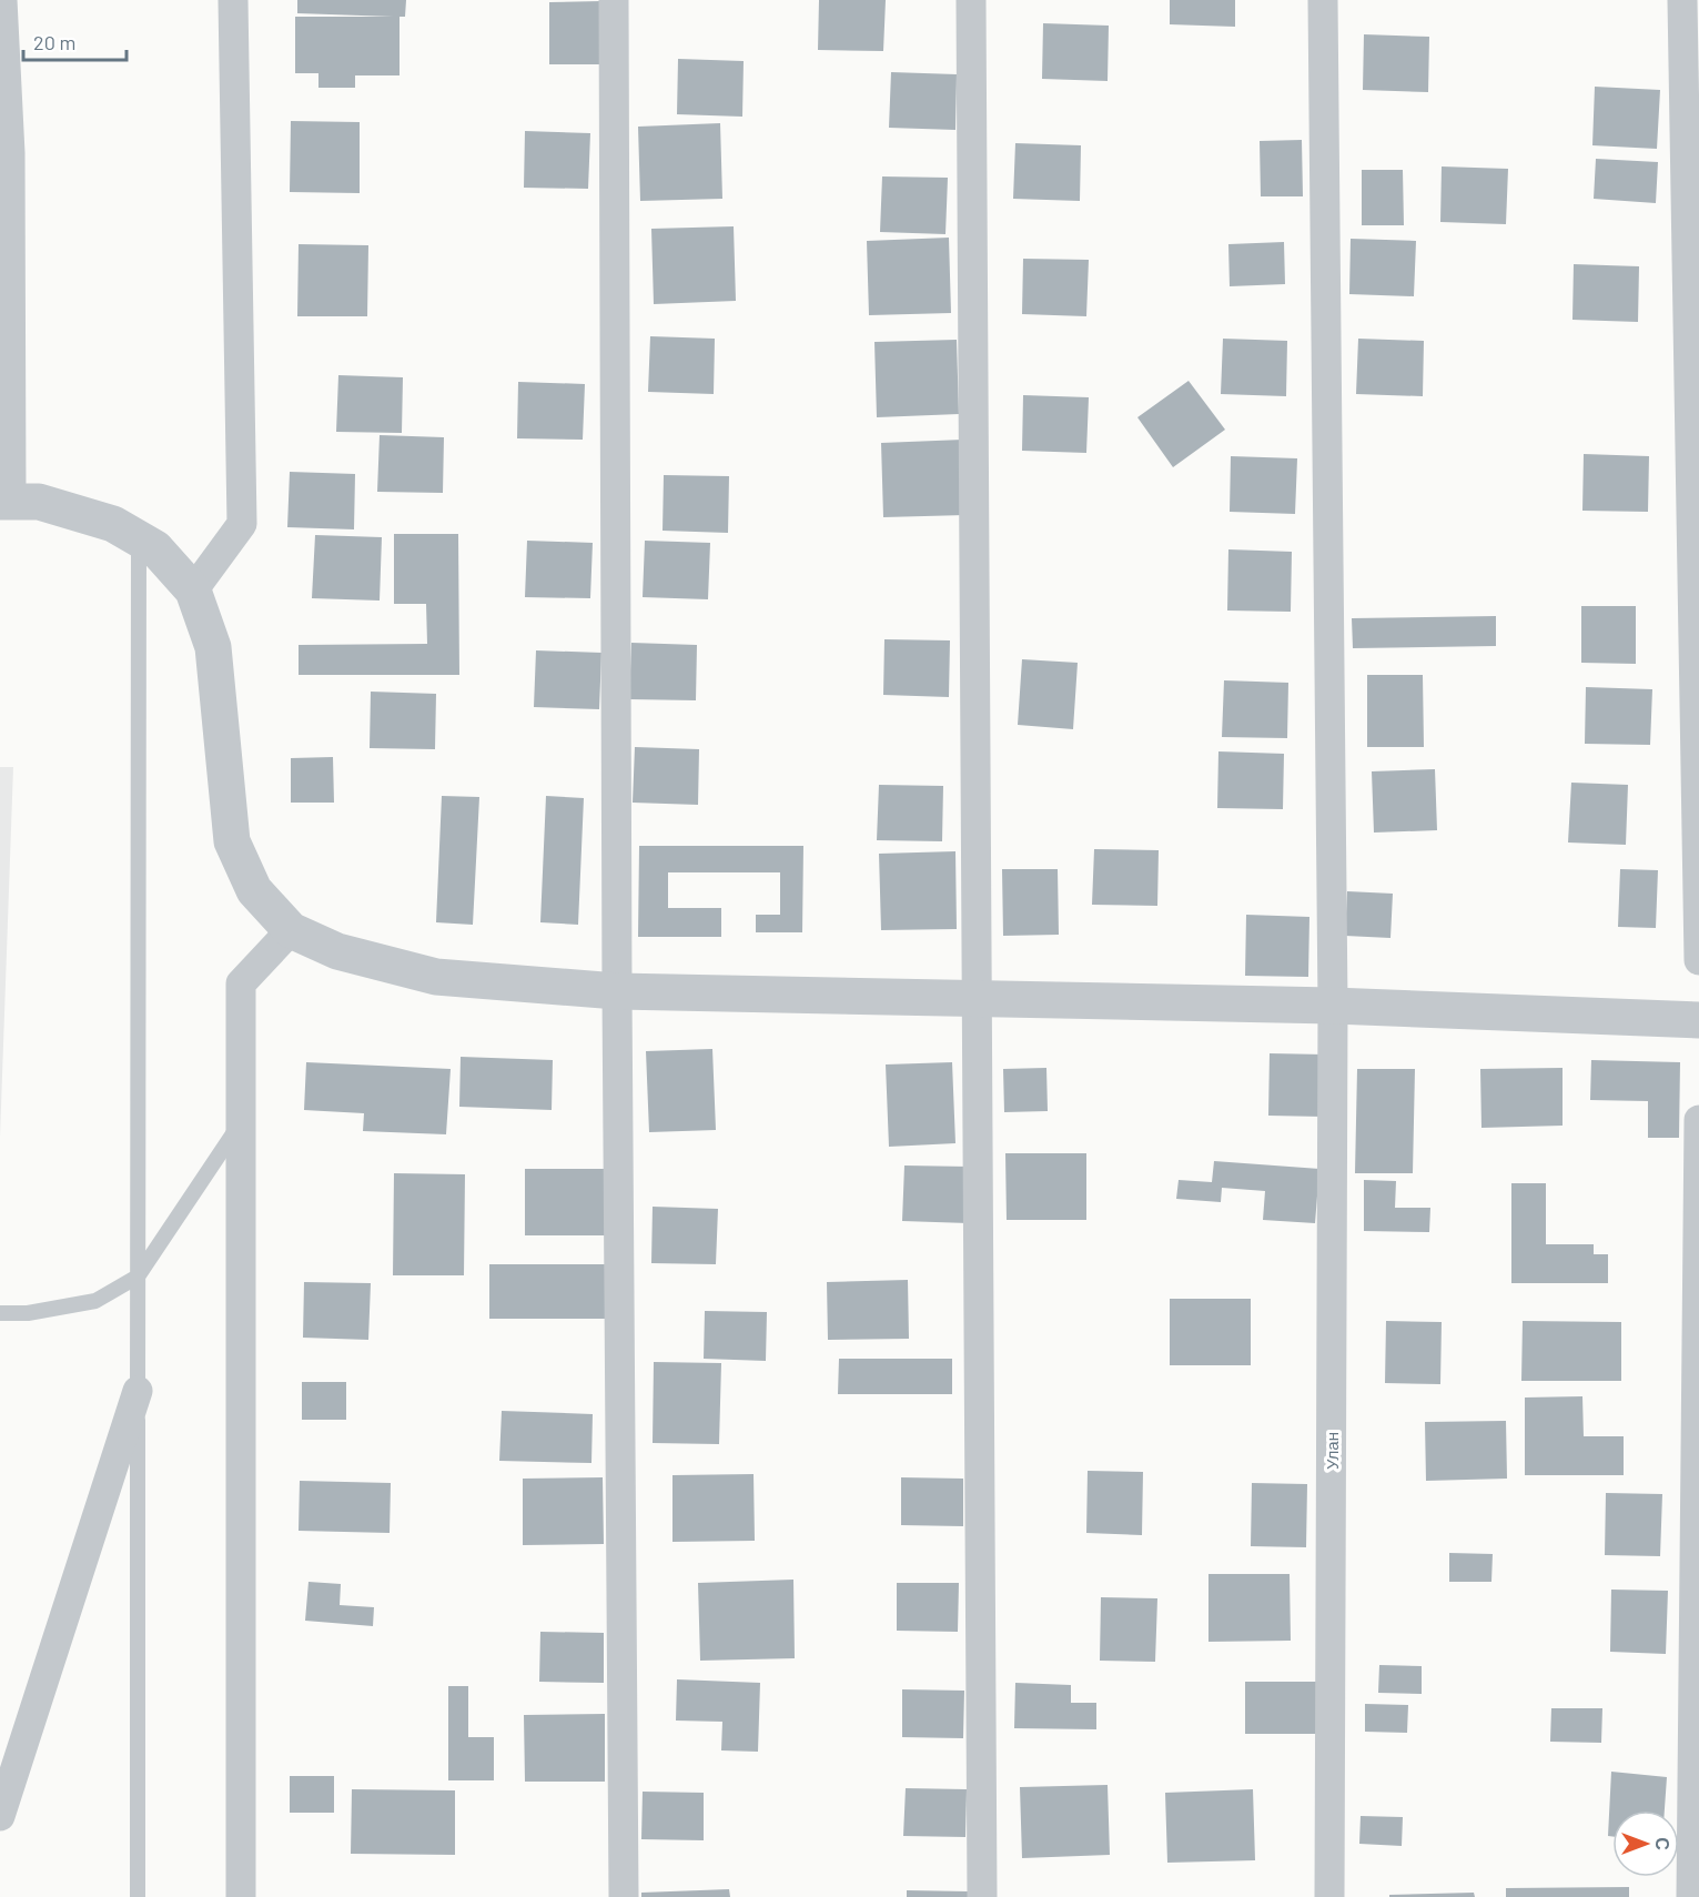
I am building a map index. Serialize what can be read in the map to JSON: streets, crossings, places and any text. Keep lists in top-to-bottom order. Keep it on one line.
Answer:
{"streets":{"street":["Улан"]},"scale_bar":"20 m","north":"right"}
